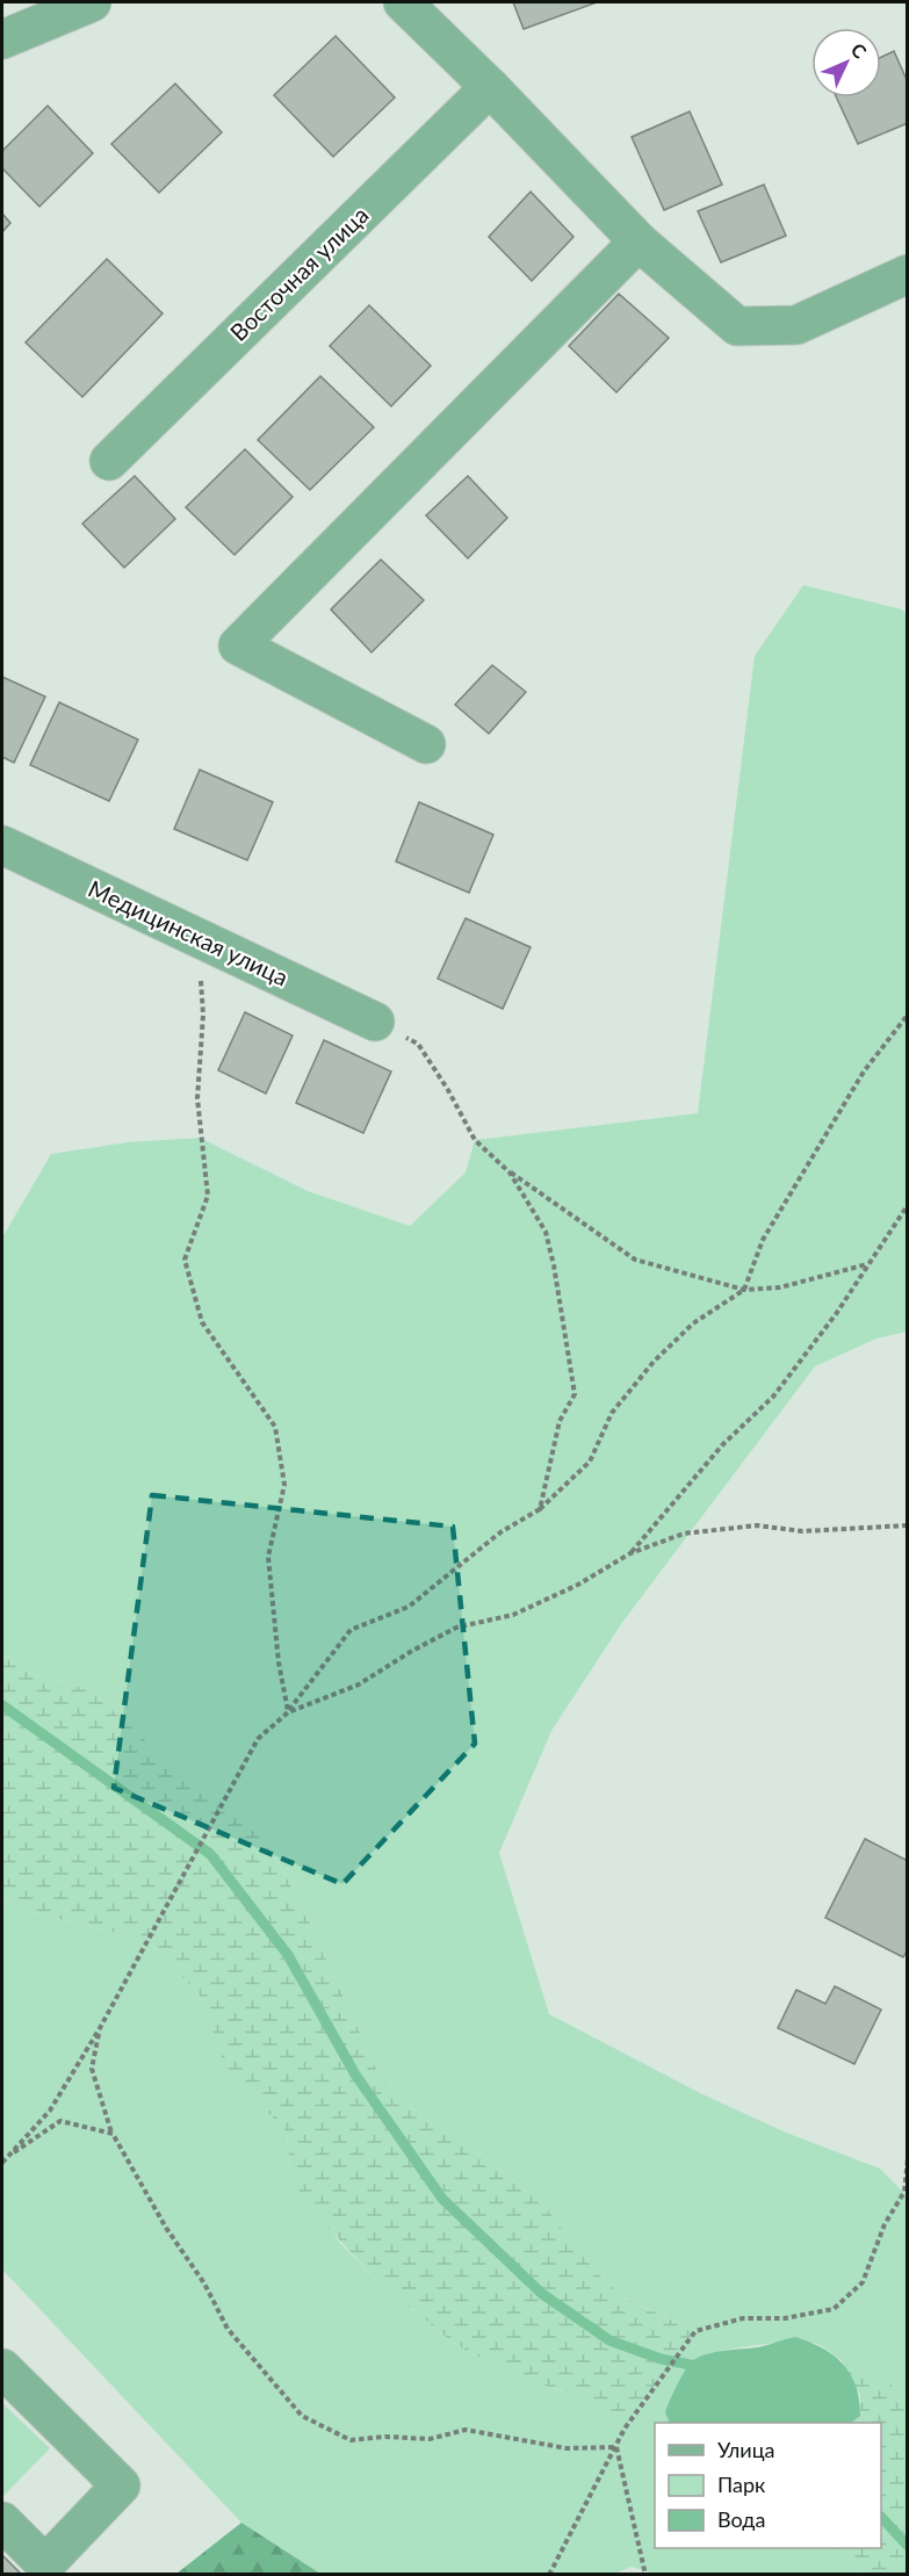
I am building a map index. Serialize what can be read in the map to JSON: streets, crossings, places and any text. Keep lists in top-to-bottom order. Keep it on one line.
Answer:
{"streets":{"street":["Восточная улица","Медицинская улица"]},"legend":["Улица","Парк","Вода"],"north":"top right"}
